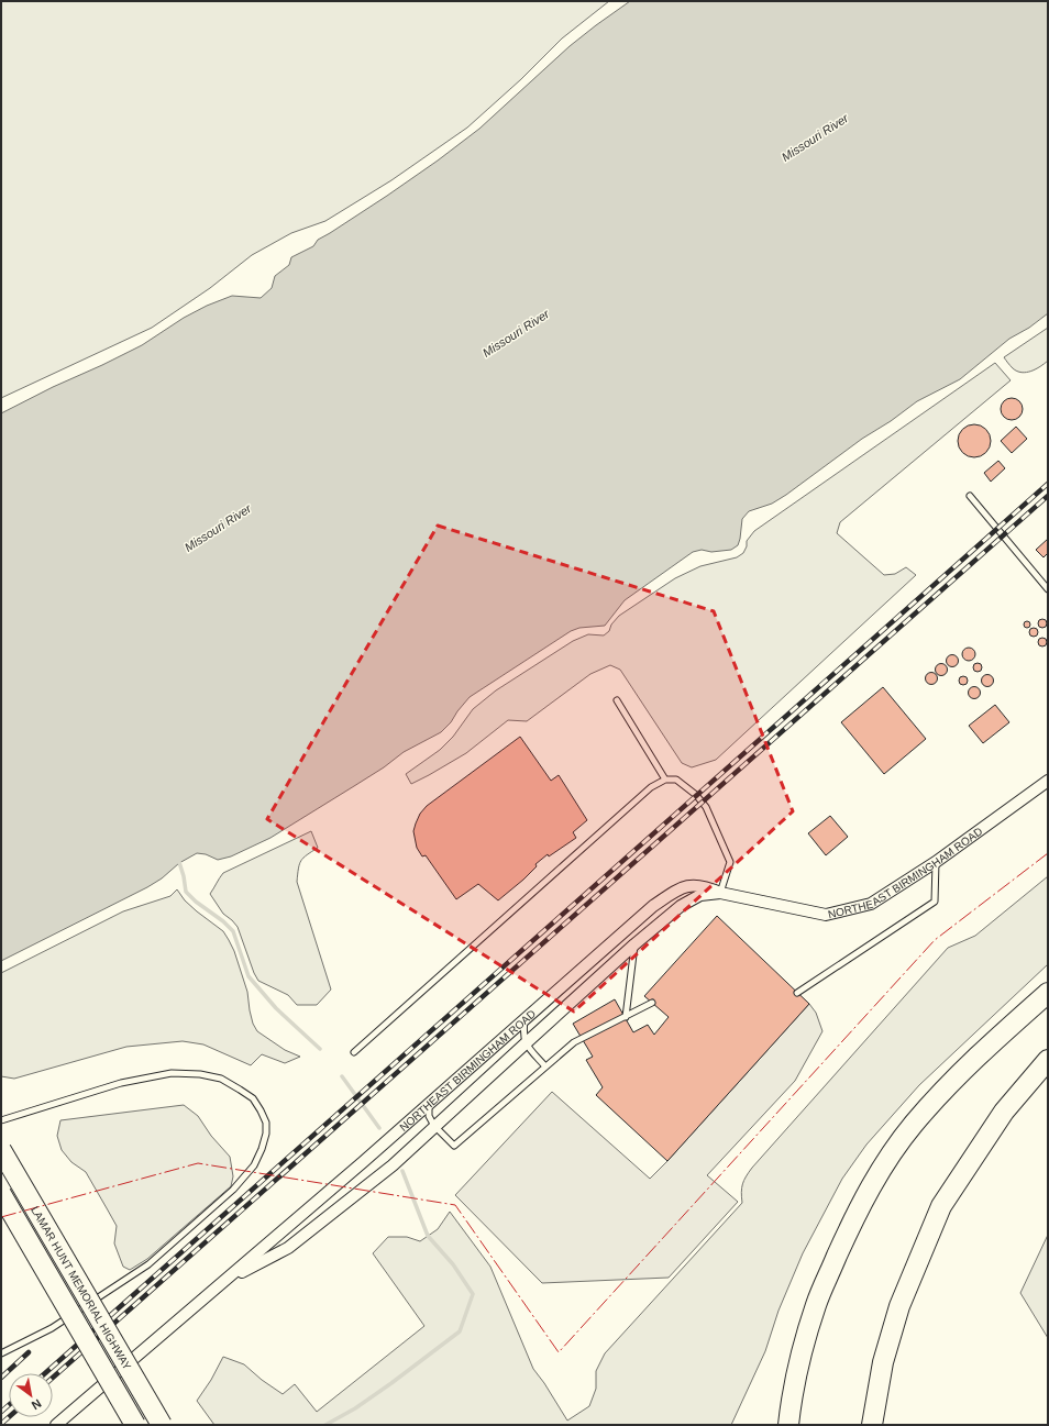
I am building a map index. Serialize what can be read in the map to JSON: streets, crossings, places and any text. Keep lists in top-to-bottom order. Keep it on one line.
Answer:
{"streets":{"highway":["LAMAR HUNT MEMORIAL HIGHWAY"],"street":["NORTHEAST BIRMINGHAM ROAD"]},"water":["Missouri River"],"north":"bottom right"}
